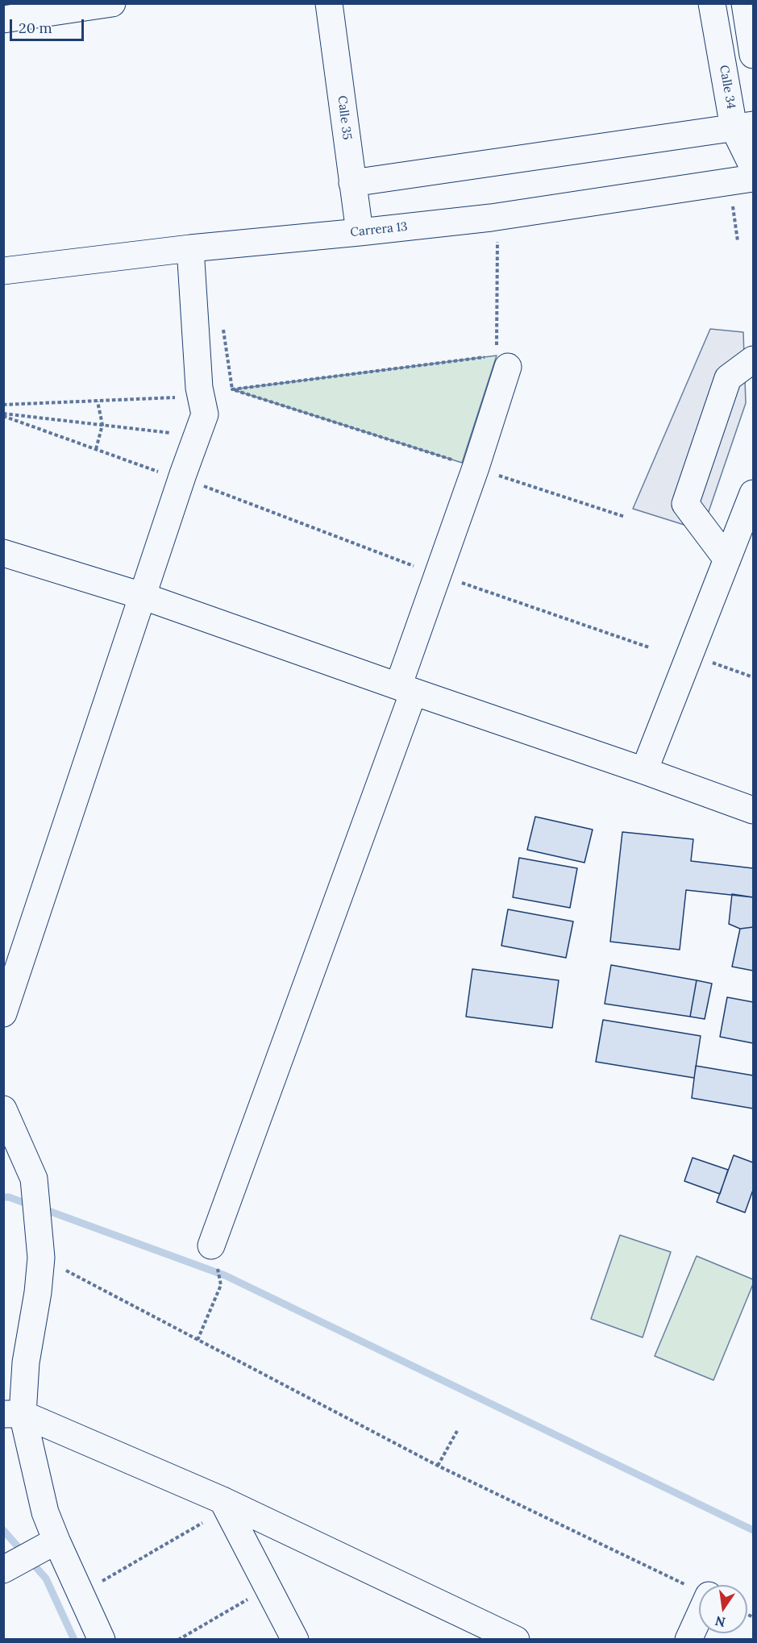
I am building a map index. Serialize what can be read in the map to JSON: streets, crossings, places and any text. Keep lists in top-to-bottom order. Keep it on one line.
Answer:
{"streets":{"street":["Calle 34","Calle 35","Carrera 13"]},"crossings":[["Calle 35","Carrera 13"]],"scale_bar":"20 m","north":"bottom"}
